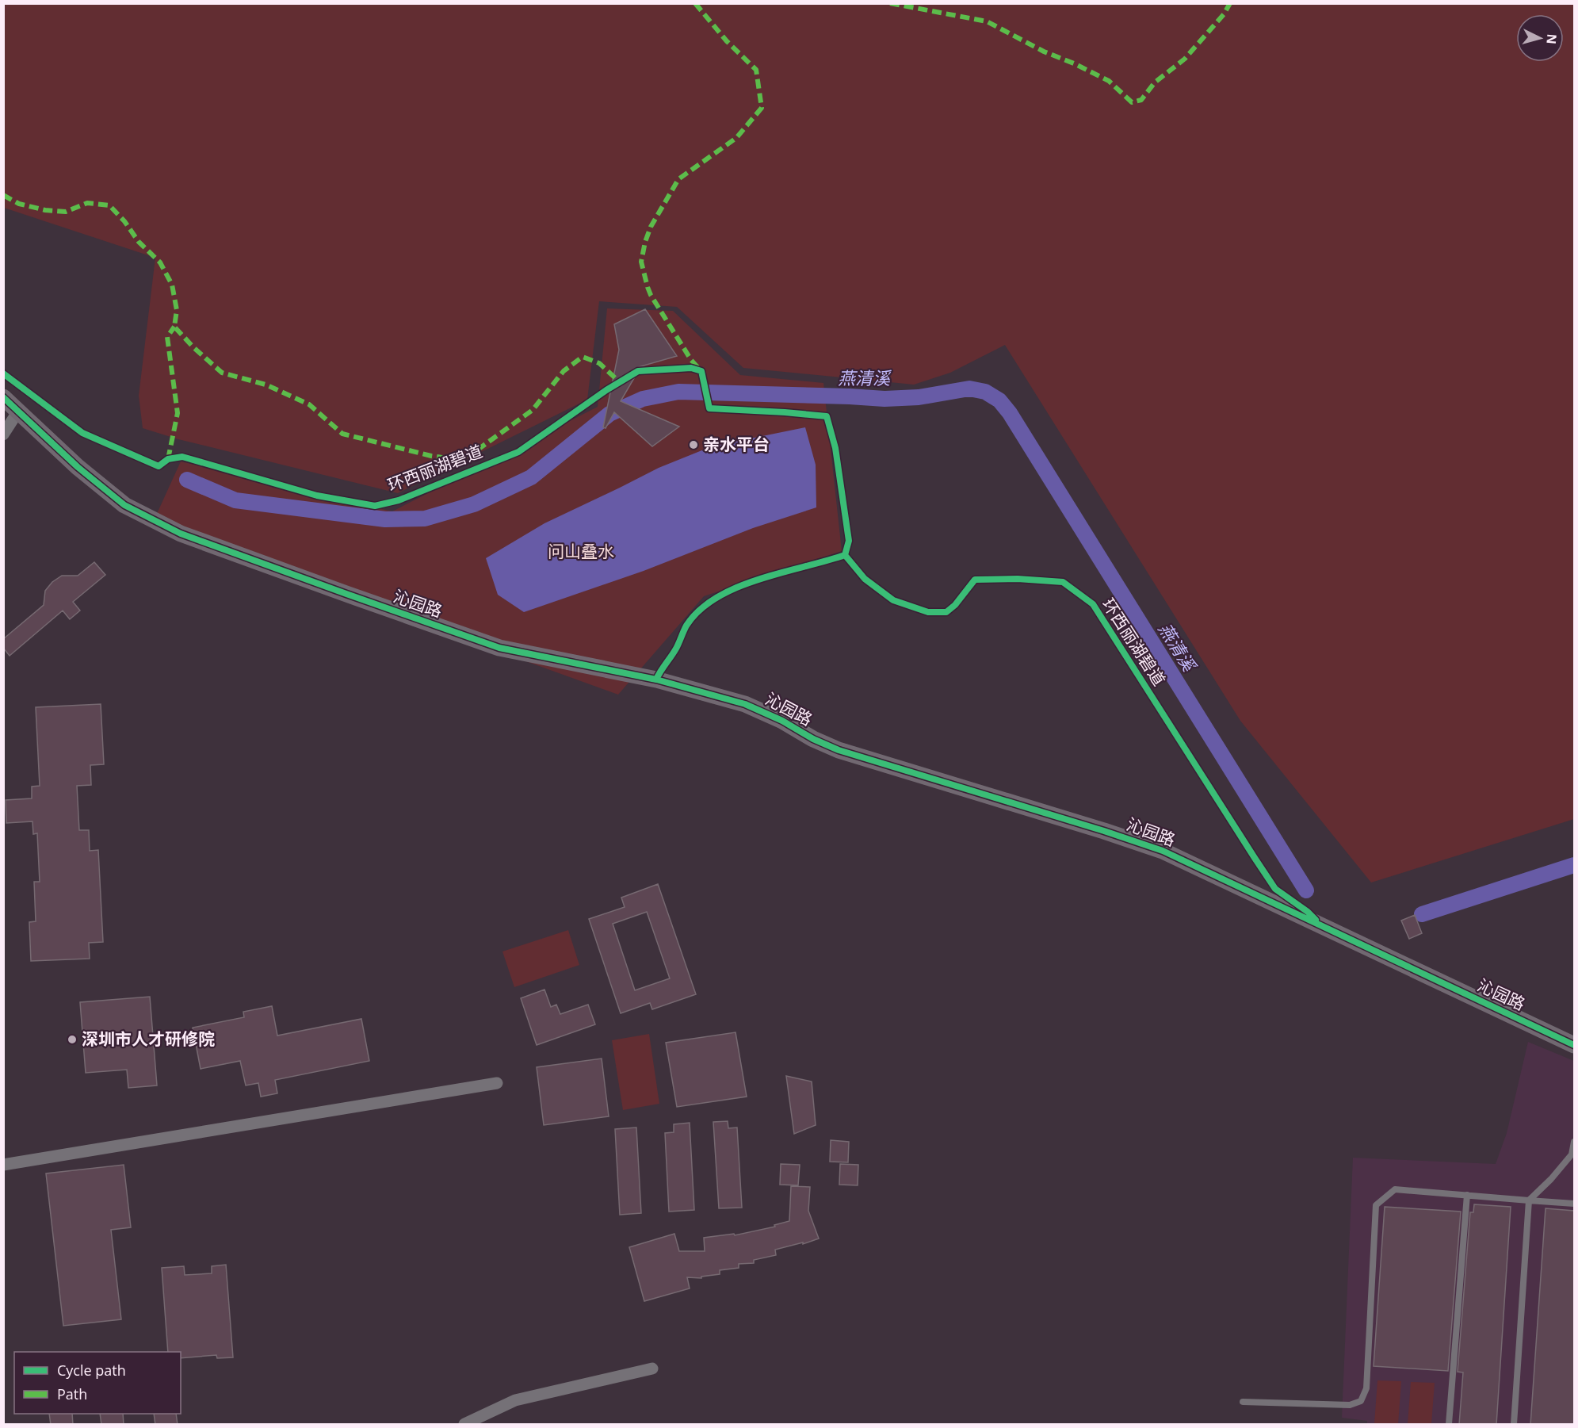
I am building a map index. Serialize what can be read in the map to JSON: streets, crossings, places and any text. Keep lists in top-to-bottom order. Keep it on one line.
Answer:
{"streets":{"street":["沁园路"],"cycle path":["环西丽湖碧道"]},"water":["燕清溪"],"parks":["问山叠水"],"places":["亲水平台","深圳市人才研修院"],"legend":["Cycle path","Path"],"north":"right"}
